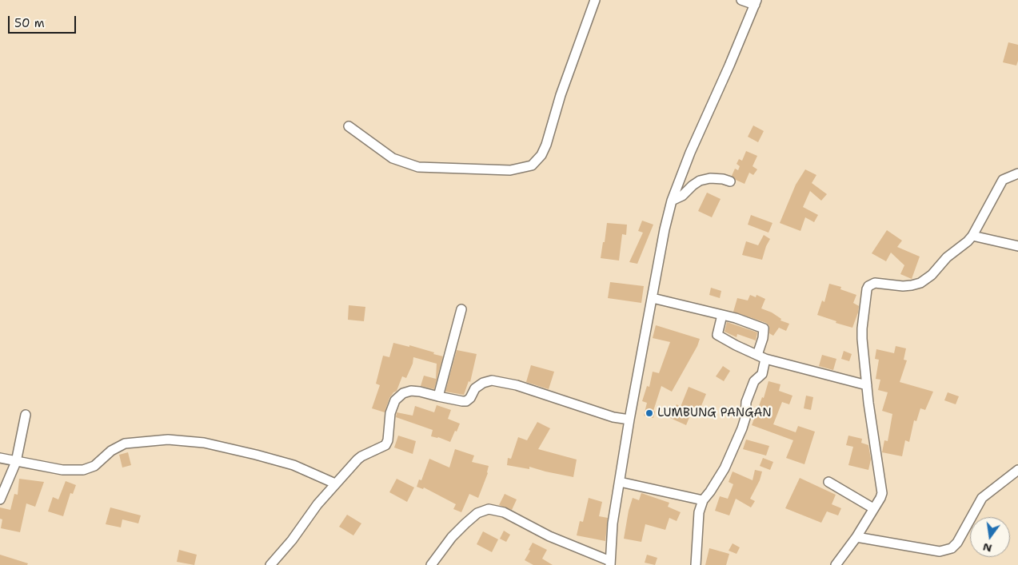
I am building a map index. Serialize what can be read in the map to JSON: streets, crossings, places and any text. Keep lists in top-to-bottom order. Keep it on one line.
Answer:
{"places":["LUMBUNG PANGAN"],"scale_bar":"50 m","north":"bottom"}
